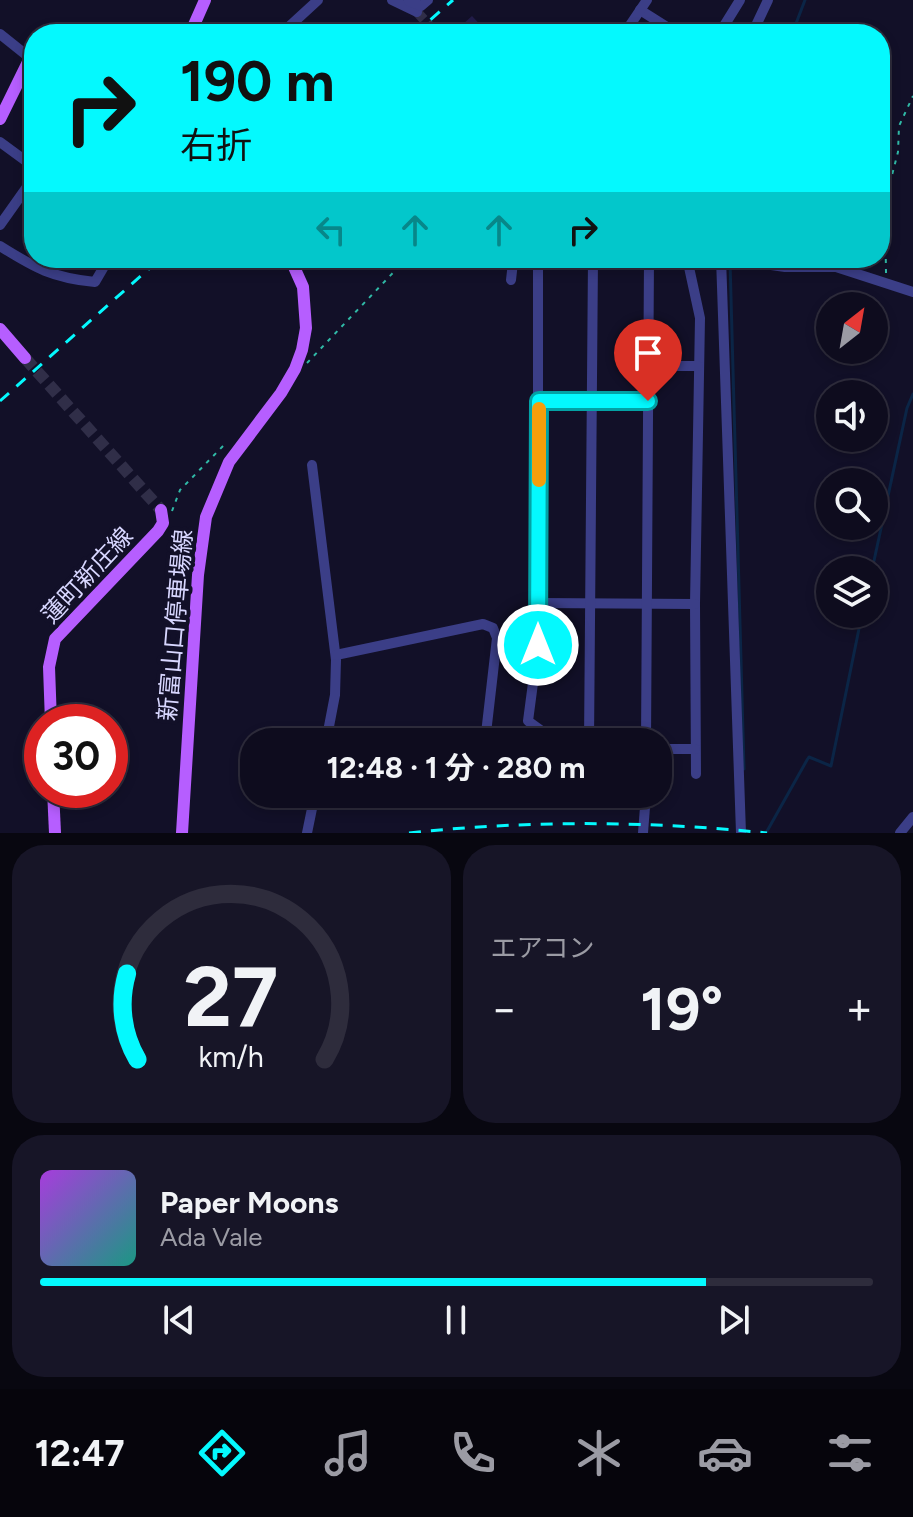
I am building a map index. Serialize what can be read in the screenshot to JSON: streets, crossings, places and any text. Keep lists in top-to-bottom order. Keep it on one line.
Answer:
{"streets":{"main road":["蓮町新庄線","新富山口停車場線"]},"north":"top right","page":{"turn":["190 m","右折"],"limit":"30","trip":"12:48 · 1 分 · 280 m","tile":"エアコン","heat":["−","19°","+"],"song":["Paper Moons","Ada Vale"],"tabs":"12:47","gauge":["27","km/h"]}}
